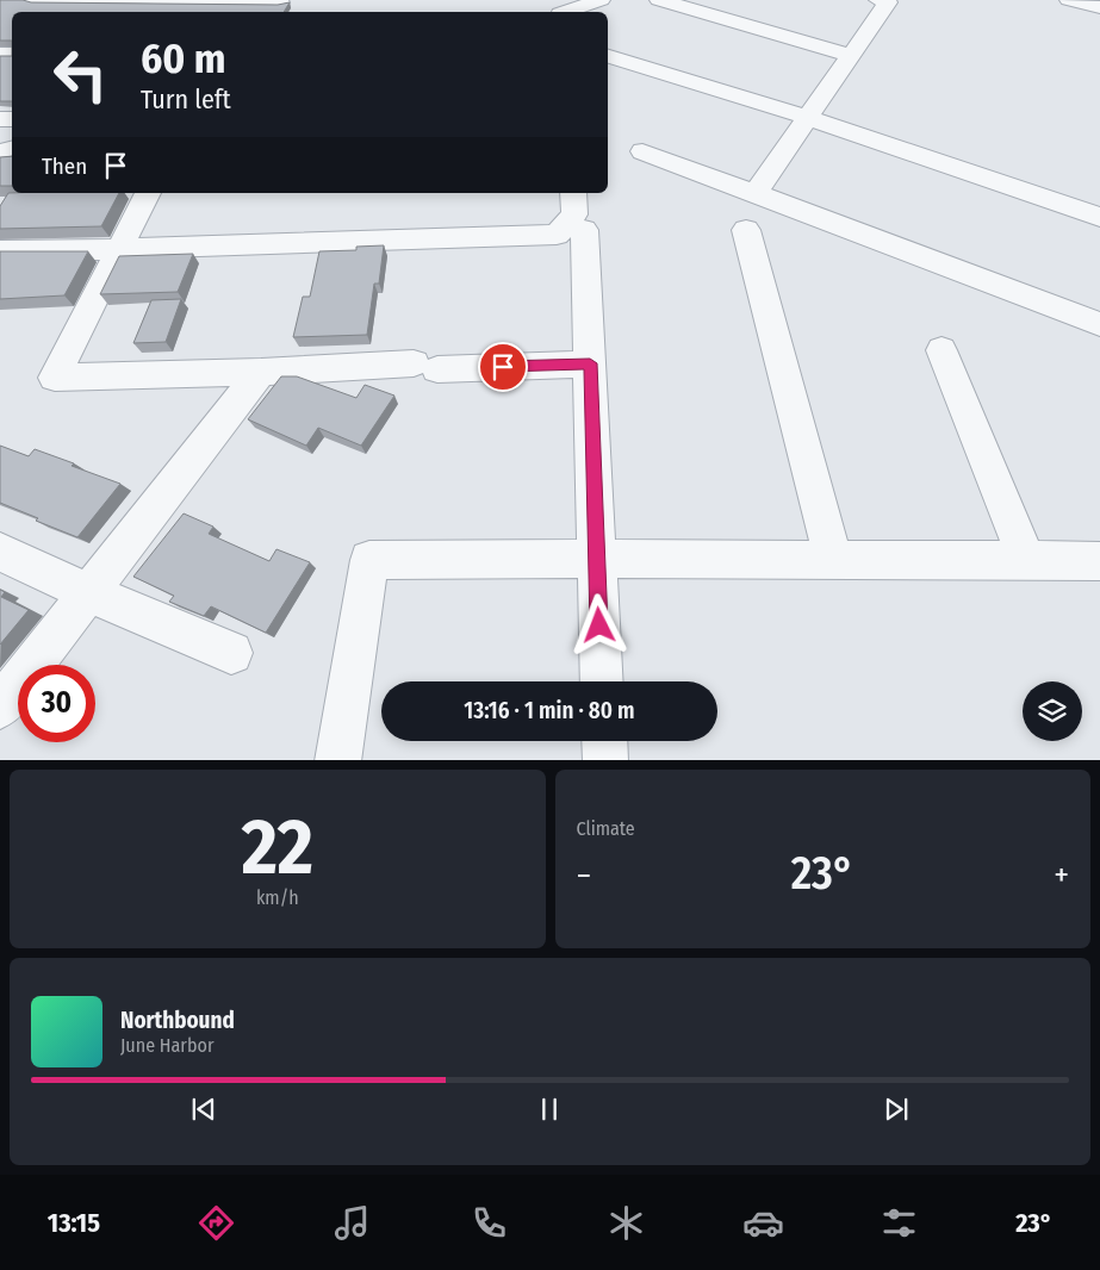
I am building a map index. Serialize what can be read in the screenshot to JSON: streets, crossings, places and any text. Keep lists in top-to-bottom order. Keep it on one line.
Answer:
{"page":{"turn":["60 m","Turn left"],"then":"Then","limit":"30","trip":"13:16 · 1 min · 80 m","tile":[["22","km/h"],"Climate"],"heat":["−","23°","+"],"song":["Northbound","June Harbor"],"tabs":["13:15","23°"]}}
